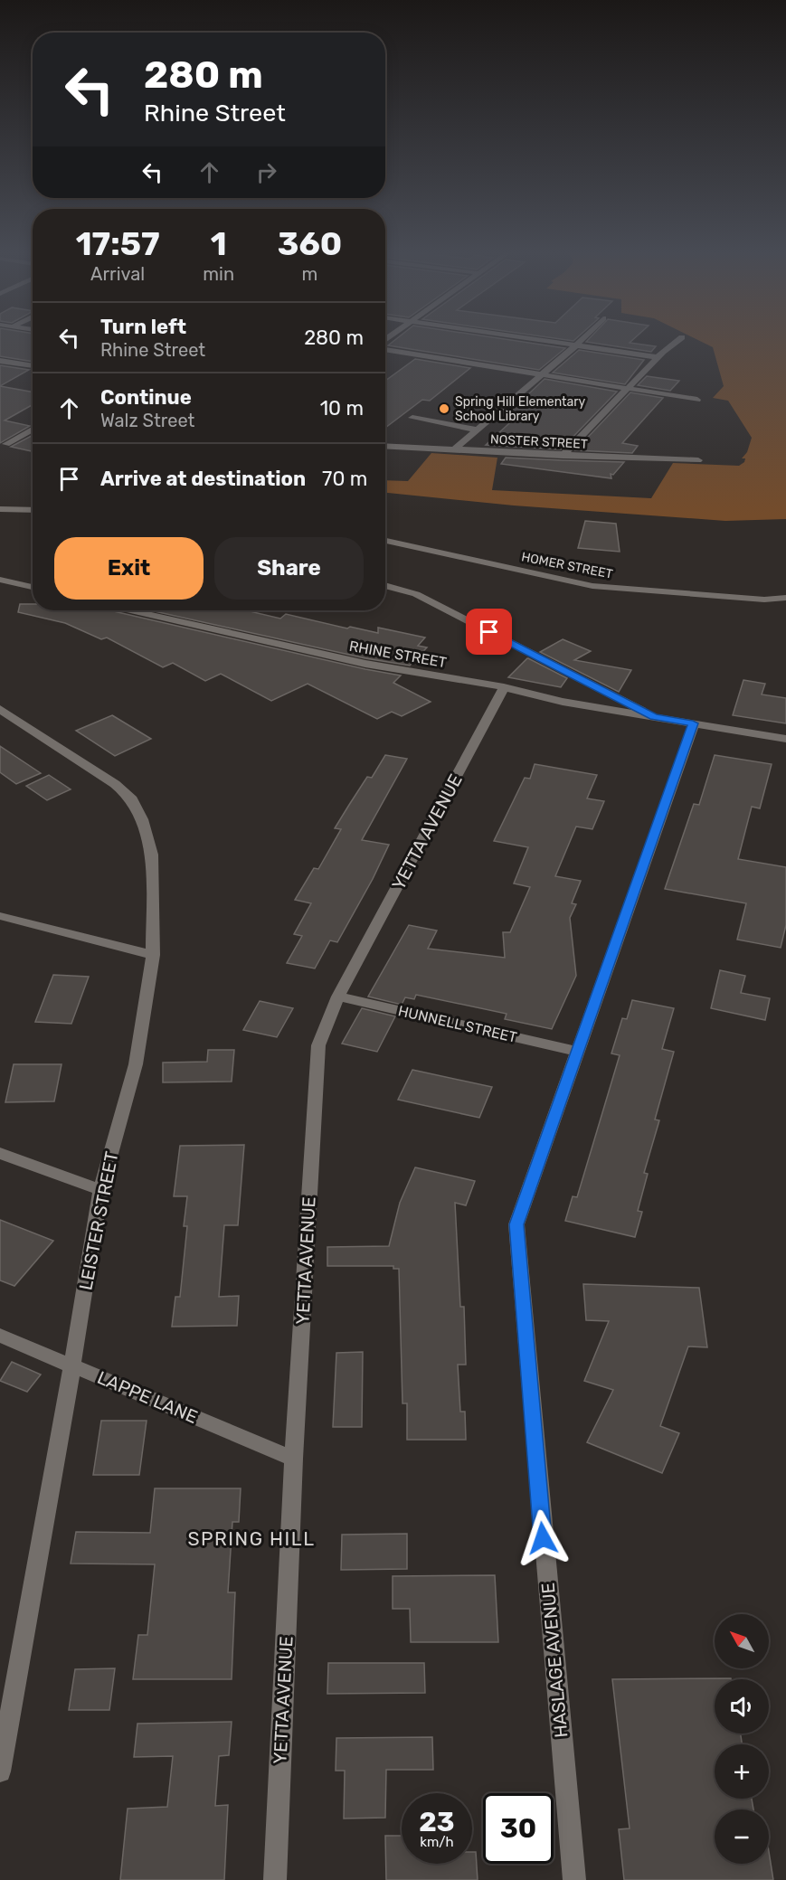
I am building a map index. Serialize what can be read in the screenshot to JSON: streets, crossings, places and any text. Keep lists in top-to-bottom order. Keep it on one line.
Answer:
{"streets":{"street":["NOSTER STREET","HOMER STREET","RHINE STREET","YETTA AVENUE","HUNNELL STREET","LEISTER STREET","LAPPE LANE","HASLAGE AVENUE"]},"crossings":[["RHINE STREET","YETTA AVENUE"],["RHINE STREET","HASLAGE AVENUE"],["YETTA AVENUE","HUNNELL STREET"],["YETTA AVENUE","LAPPE LANE"],["HUNNELL STREET","HASLAGE AVENUE"],["LEISTER STREET","LAPPE LANE"]],"districts":["SPRING HILL"],"places":["Spring Hill Elementary School Library"],"north":"top left","page":{"turn":["280 m","Rhine Street"],"eta":["17:57","Arrival","1","min","360","m"],"list":[{"name":"Turn left","note":"Rhine Street","value":"280 m"},{"name":"Continue","note":"Walz Street","value":"10 m"},{"name":"Arrive at destination","value":"70 m"}],"buttons":["Exit","Share"],"map_buttons":["+","−"],"speed":"23 km/h","limit":"30"}}
